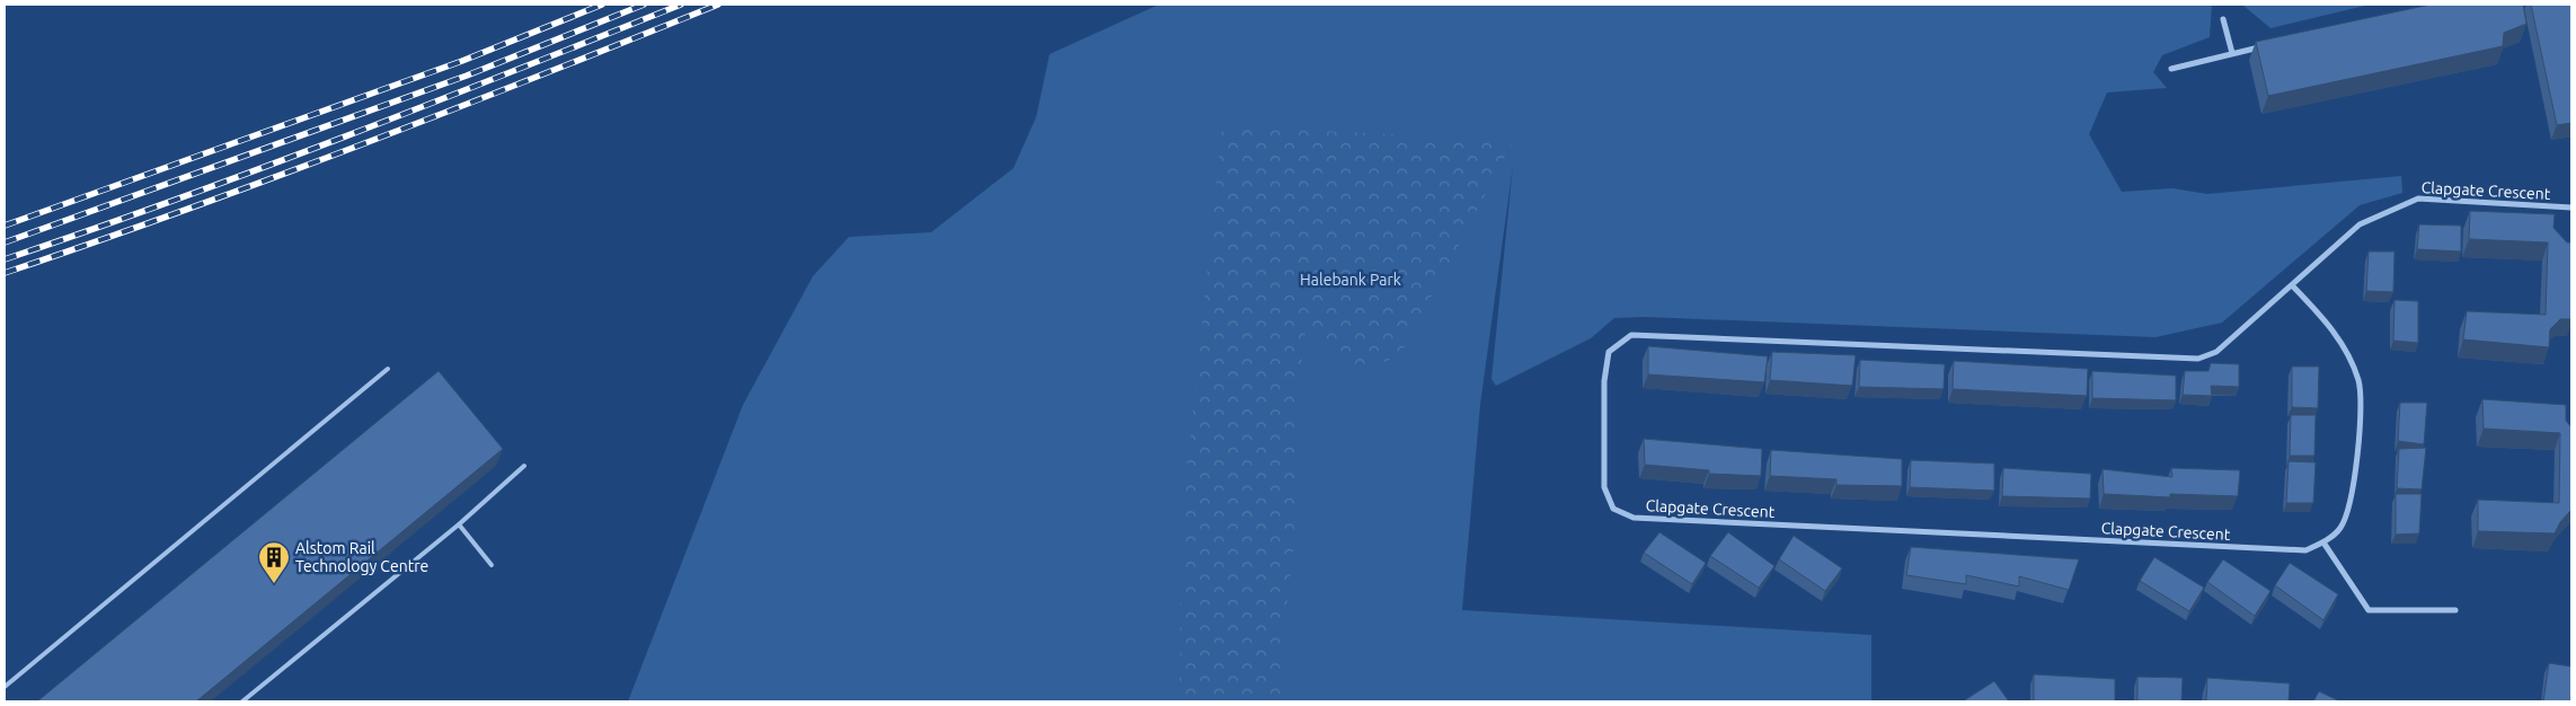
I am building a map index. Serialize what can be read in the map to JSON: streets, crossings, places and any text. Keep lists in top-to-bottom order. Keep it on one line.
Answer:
{"streets":{"street":["Clapgate Crescent"]},"parks":["Halebank Park"],"places":{"building":["Alstom Rail Technology Centre"]}}
